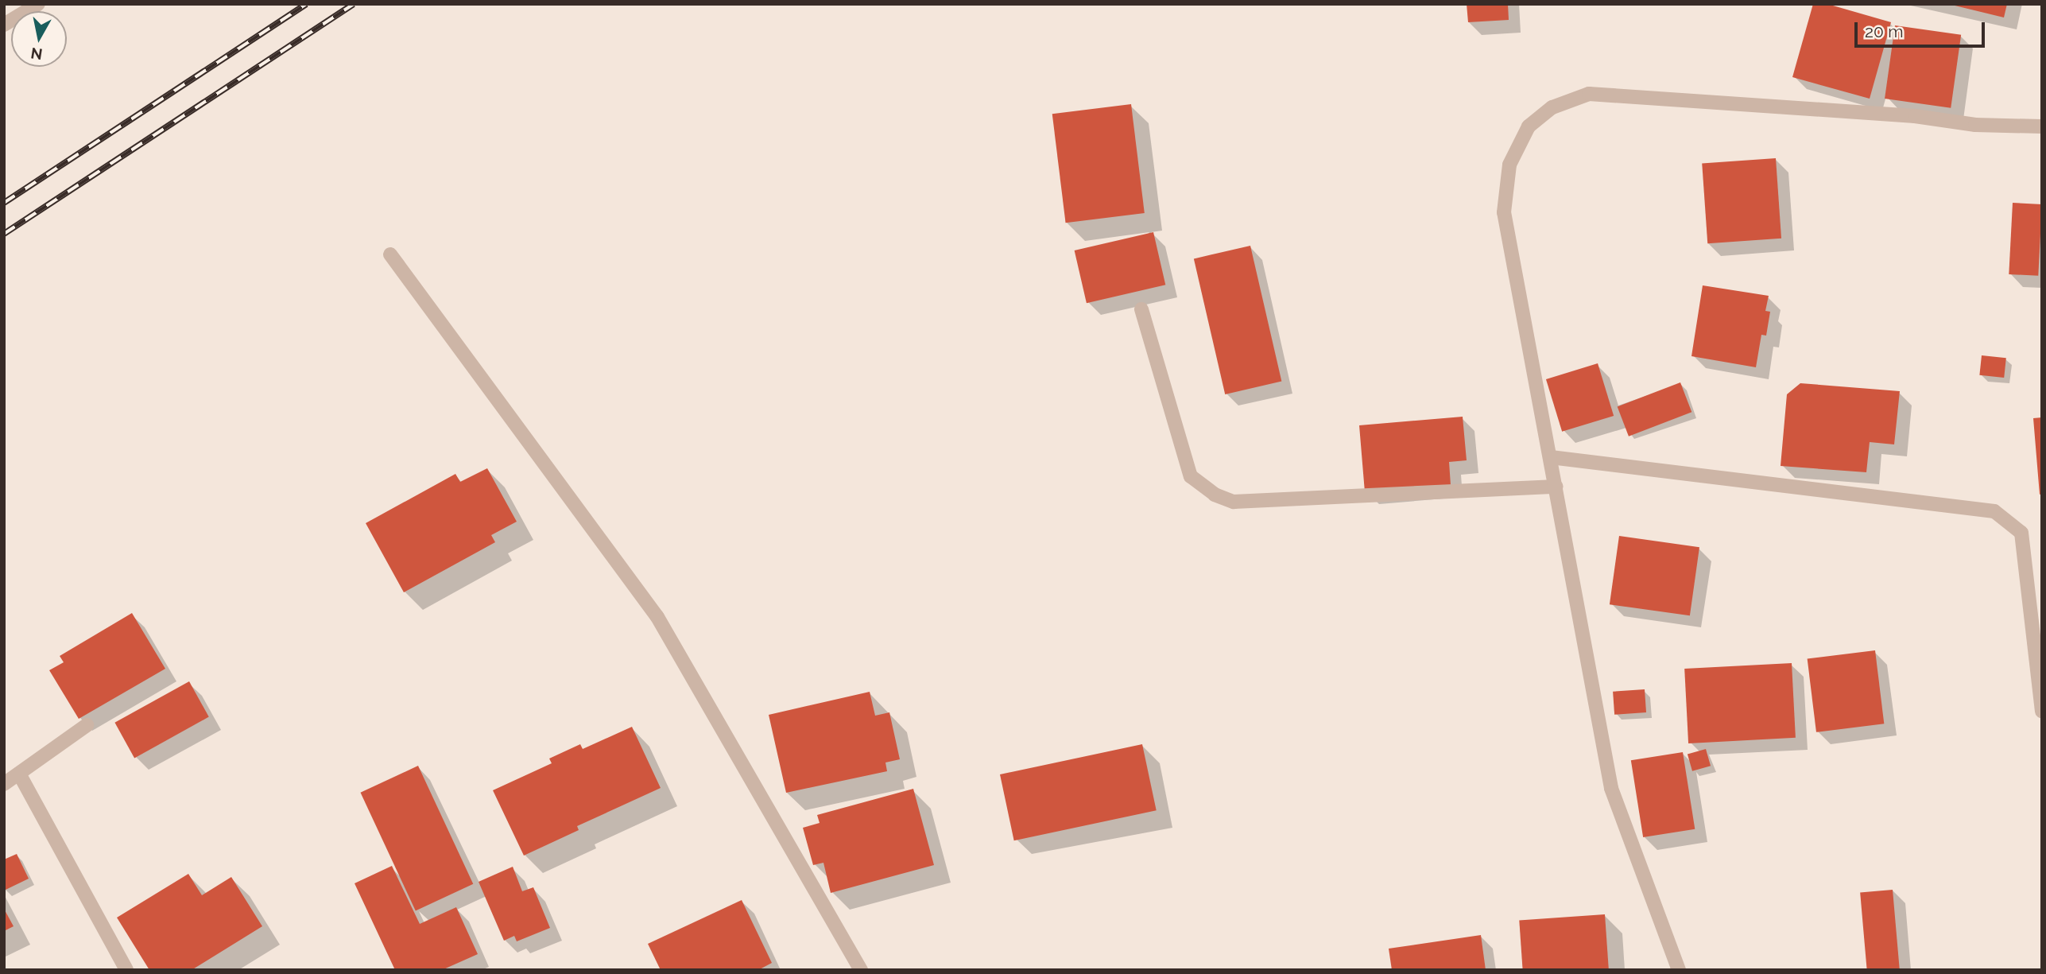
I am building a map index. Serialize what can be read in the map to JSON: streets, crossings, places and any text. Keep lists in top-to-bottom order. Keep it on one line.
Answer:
{"scale_bar":"20 m","north":"bottom"}
